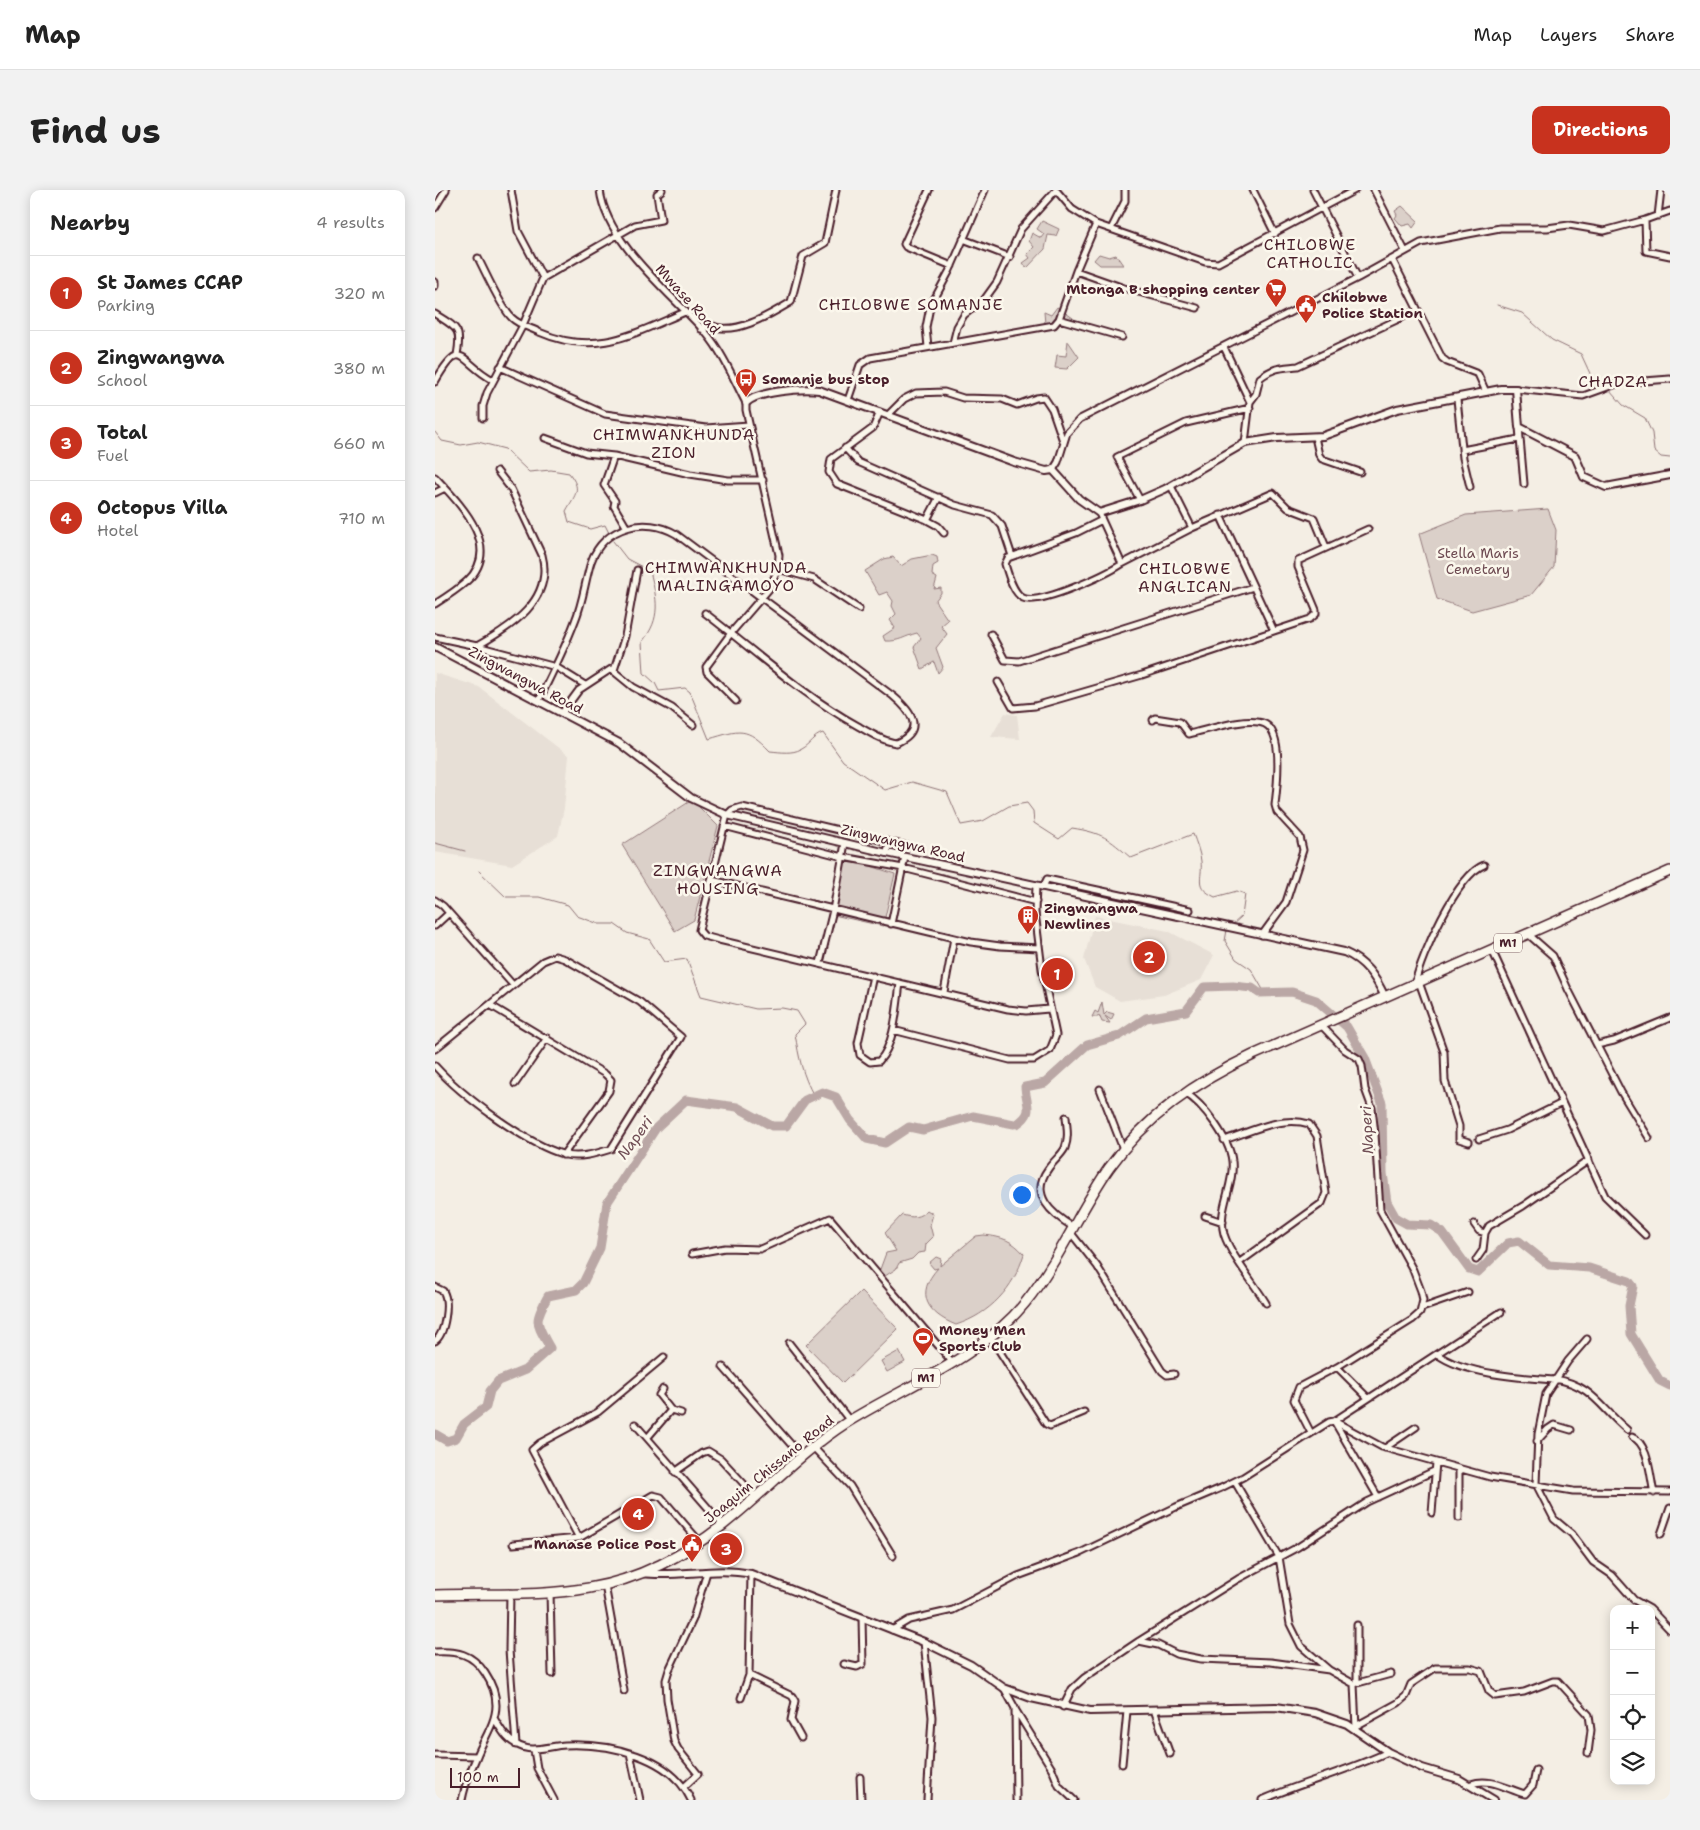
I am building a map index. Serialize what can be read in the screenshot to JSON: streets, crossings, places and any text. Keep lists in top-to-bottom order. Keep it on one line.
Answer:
{"streets":{"highway":["M1","Joaquim Chissano Road"],"street":["Mwase Road","Zingwangwa Road"]},"crossings":[["Zingwangwa Road","M1"],["Zingwangwa Road","Joaquim Chissano Road"],["M1","Joaquim Chissano Road"]],"districts":["CHILOBWE CATHOLIC","CHILOBWE SOMANJE","CHADZA","CHIMWANKHUNDA ZION","CHIMWANKHUNDA MALINGAMOYO","CHILOBWE ANGLICAN","ZINGWANGWA HOUSING"],"water":["Naperi"],"parks":["Stella Maris Cemetary"],"places":{"supermarket":["Mtonga B shopping center"],"public building":["Chilobwe Police Station","Manase Police Post"],"bus stop":["Somanje bus stop"],"building":["Zingwangwa Newlines"],"sports":["Money Men Sports Club"]},"scale_bar":"100 m","page":{"header":"Map","nav":["Map","Layers","Share"],"buttons":"Directions","title":"Find us","heading":["Nearby","4 results"],"list":[{"mark":"1","name":"St James CCAP","note":"Parking","value":"320 m"},{"mark":"2","name":"Zingwangwa","note":"School","value":"380 m"},{"mark":"3","name":"Total","note":"Fuel","value":"660 m"},{"mark":"4","name":"Octopus Villa","note":"Hotel","value":"710 m"}],"pins":["2","1","4","3"],"map_buttons":["+","−"],"scale":"100 m"}}
